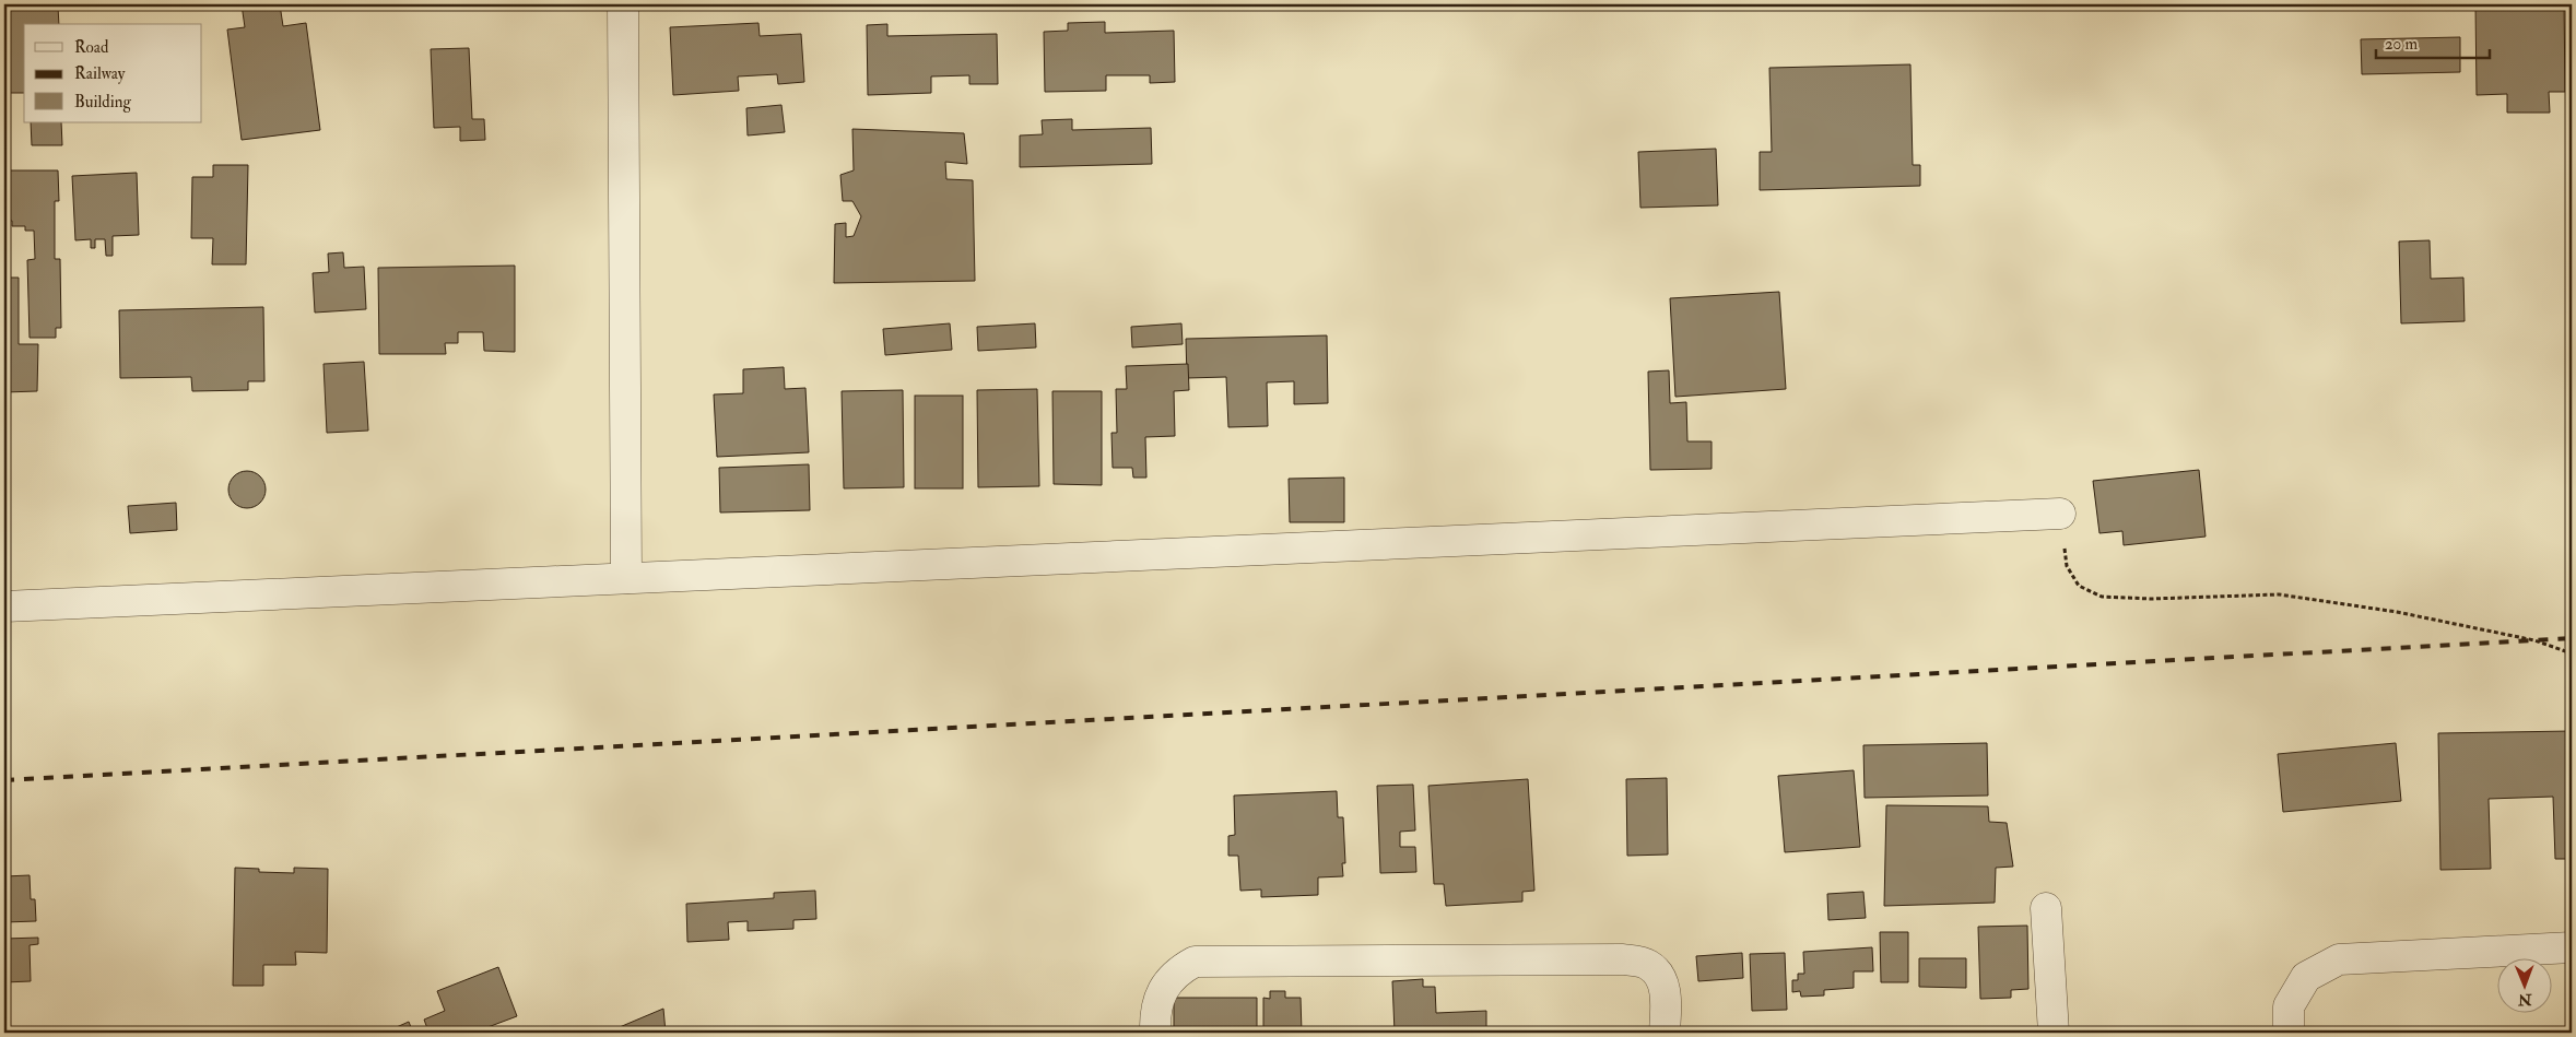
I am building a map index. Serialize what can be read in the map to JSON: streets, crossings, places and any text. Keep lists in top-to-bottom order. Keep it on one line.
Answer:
{"legend":["Road","Railway","Building"],"scale_bar":"20 m","north":"bottom"}
